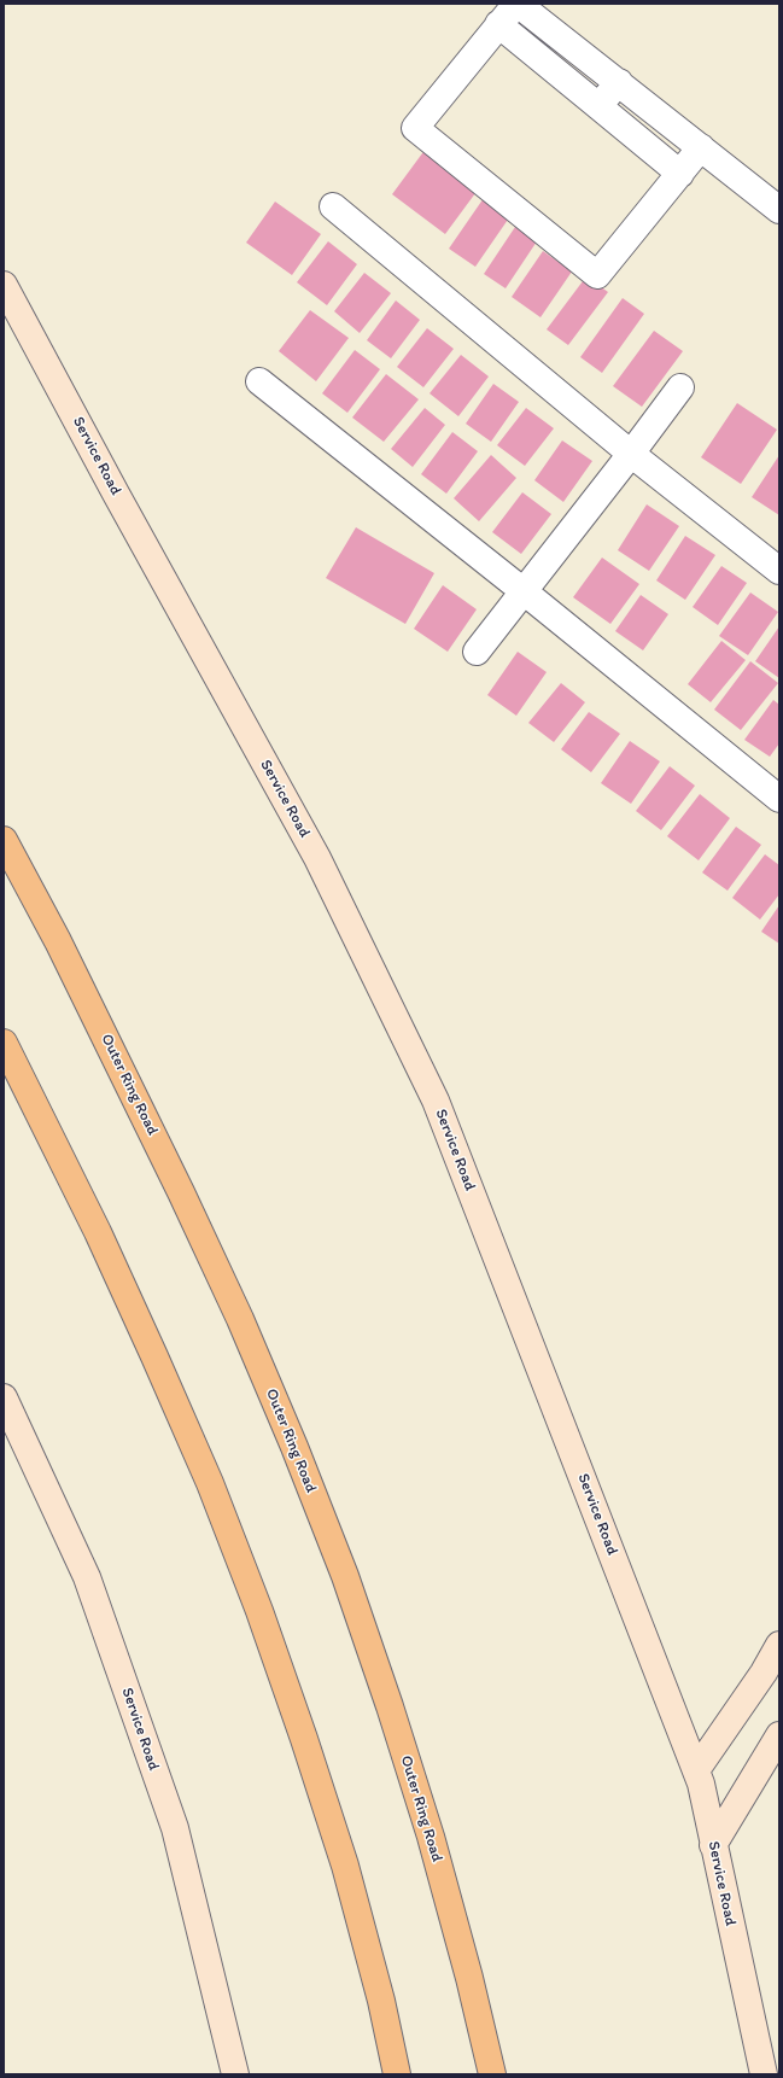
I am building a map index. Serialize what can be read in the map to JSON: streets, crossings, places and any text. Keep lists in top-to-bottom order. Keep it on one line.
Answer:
{"streets":{"highway":["Outer Ring Road"],"main road":["Service Road"]}}
